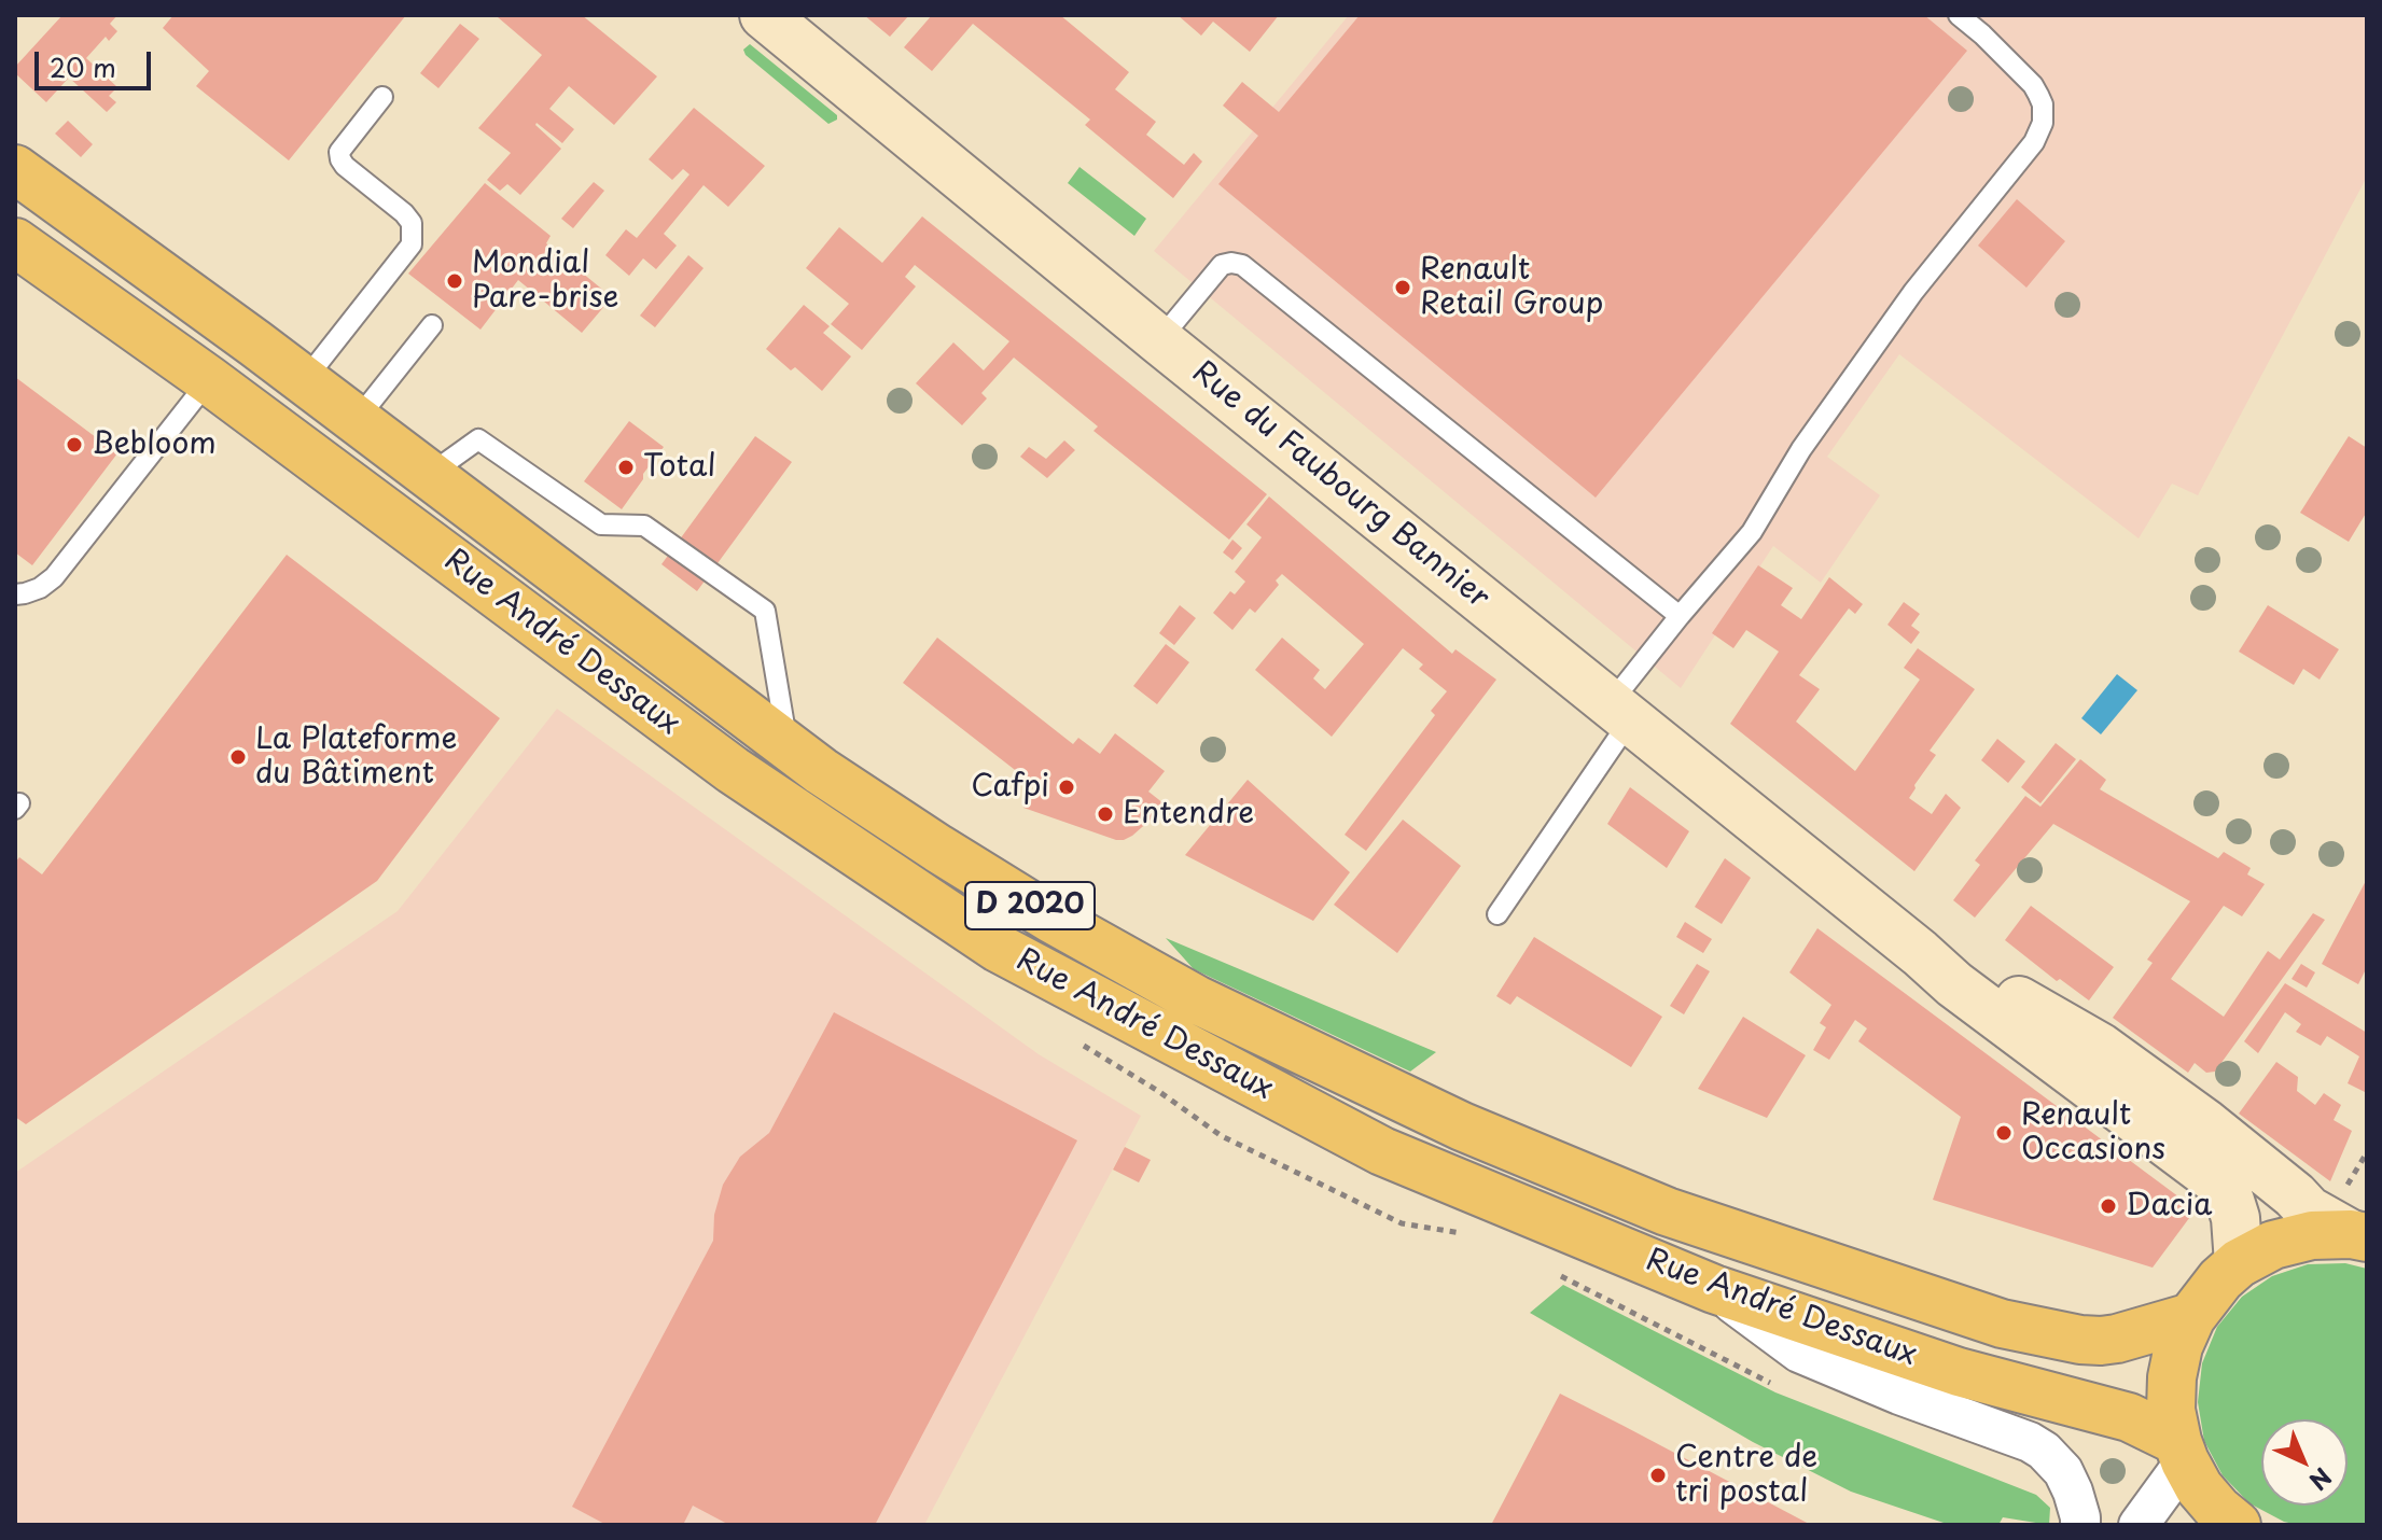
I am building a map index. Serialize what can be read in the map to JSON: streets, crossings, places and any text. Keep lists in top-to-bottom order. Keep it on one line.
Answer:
{"streets":{"main road":["Rue du Faubourg Bannier","Rue André Dessaux","D 2020"]},"places":["Mondial Pare-brise","Renault Retail Group","Bebloom","Total","La Plateforme du Bâtiment","Cafpi","Entendre","Renault Occasions","Dacia","Centre de tri postal"],"scale_bar":"20 m","north":"bottom right"}
